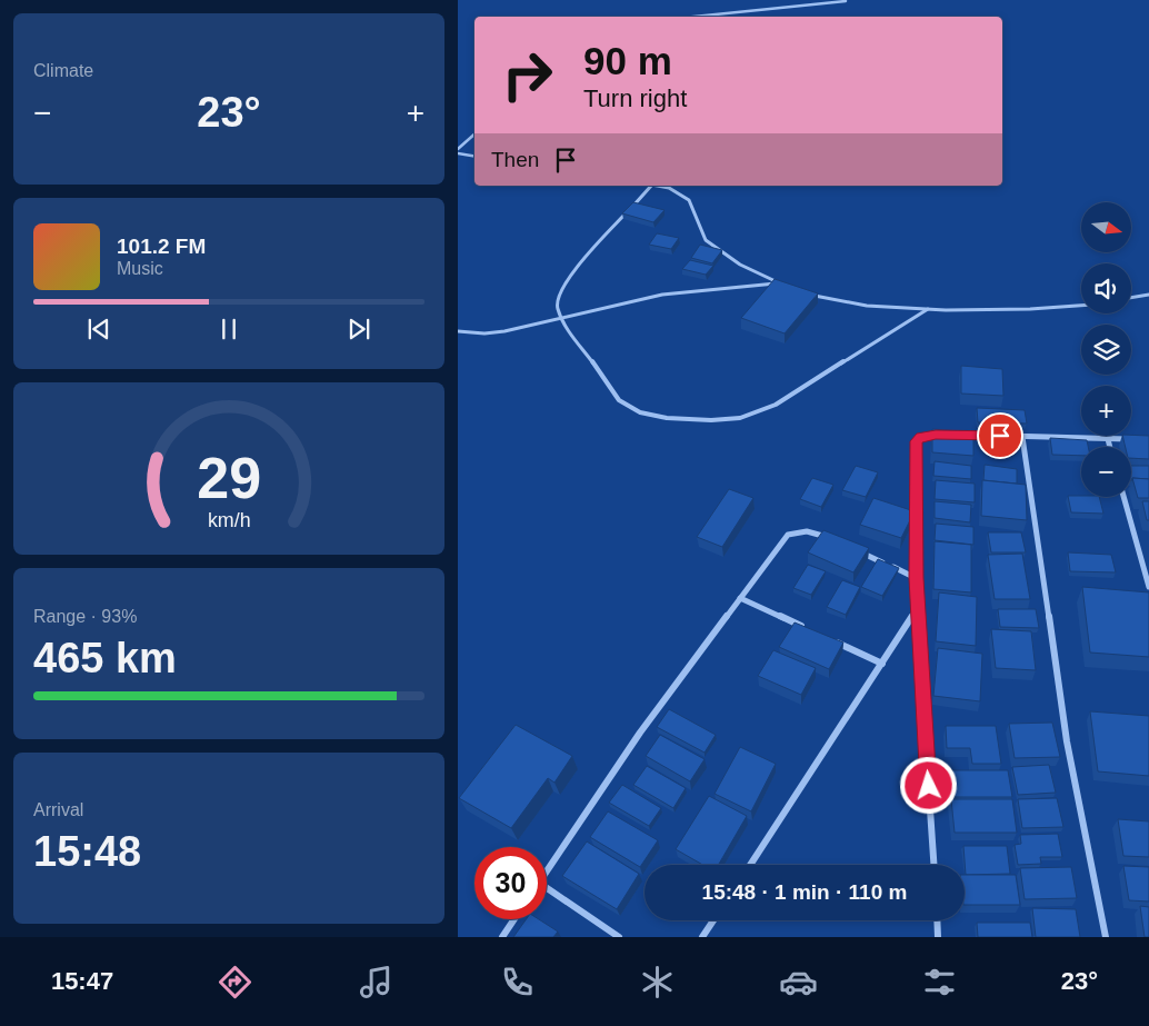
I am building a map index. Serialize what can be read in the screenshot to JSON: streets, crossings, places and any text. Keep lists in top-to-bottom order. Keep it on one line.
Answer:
{"north":"right","page":{"tile":["Climate",["Range · 93%","465 km"],["Arrival","15:48"]],"turn":["90 m","Turn right"],"heat":["−","23°","+"],"then":"Then","map_buttons":["+","−"],"song":["101.2 FM","Music"],"limit":"30","trip":"15:48 · 1 min · 110 m","tabs":["15:47","23°"],"gauge":["29","km/h"]}}
